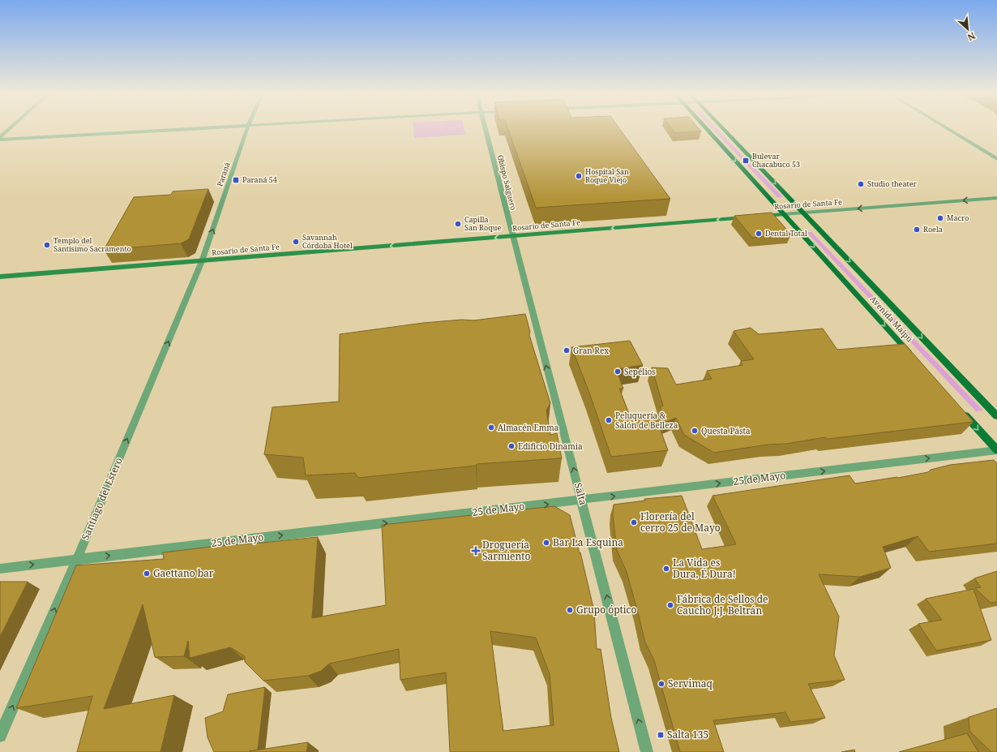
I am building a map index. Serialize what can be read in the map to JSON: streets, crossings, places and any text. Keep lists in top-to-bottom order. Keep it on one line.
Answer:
{"streets":{"main road":["Avenida Maipú"],"street":["Paraná","Obispo Salguero","Rosario de Santa Fe","25 de Mayo","Salta","Santiago del Estero"]},"crossings":[["Paraná","Rosario de Santa Fe"],["Paraná","Santiago del Estero"],["Obispo Salguero","Rosario de Santa Fe"],["Obispo Salguero","Salta"],["Rosario de Santa Fe","Avenida Maipú"],["Rosario de Santa Fe","Salta"],["Rosario de Santa Fe","Santiago del Estero"],["25 de Mayo","Salta"],["25 de Mayo","Santiago del Estero"]],"one_way":["Paraná","Rosario de Santa Fe","Avenida Maipú","25 de Mayo","Salta","Santiago del Estero"],"places":{"transit":["Bulevar Chacabuco 53","Paraná 54","Salta 135"],"other":["Hospital San Roque Viejo","Studio theater","Macro","Capilla San Roque","Roela","Dental Total","Savannah Córdoba Hotel","Templo del Santísimo Sacramento","Gran Rex","Sepélios","Peluquería & Salón de Belleza","Almacén Emma","Questa Pásta","Edificio Dinamia","Florería del cerro 25 de Mayo","Bar La Esquina","La Vida es Dura, É Dura!","Gaettano bar","Fábrica de Sellos de Caucho J.J. Beltrán","Grupo óptico","Servimaq"],"health":["Droguería Sarmiento"]},"north":"bottom right"}
